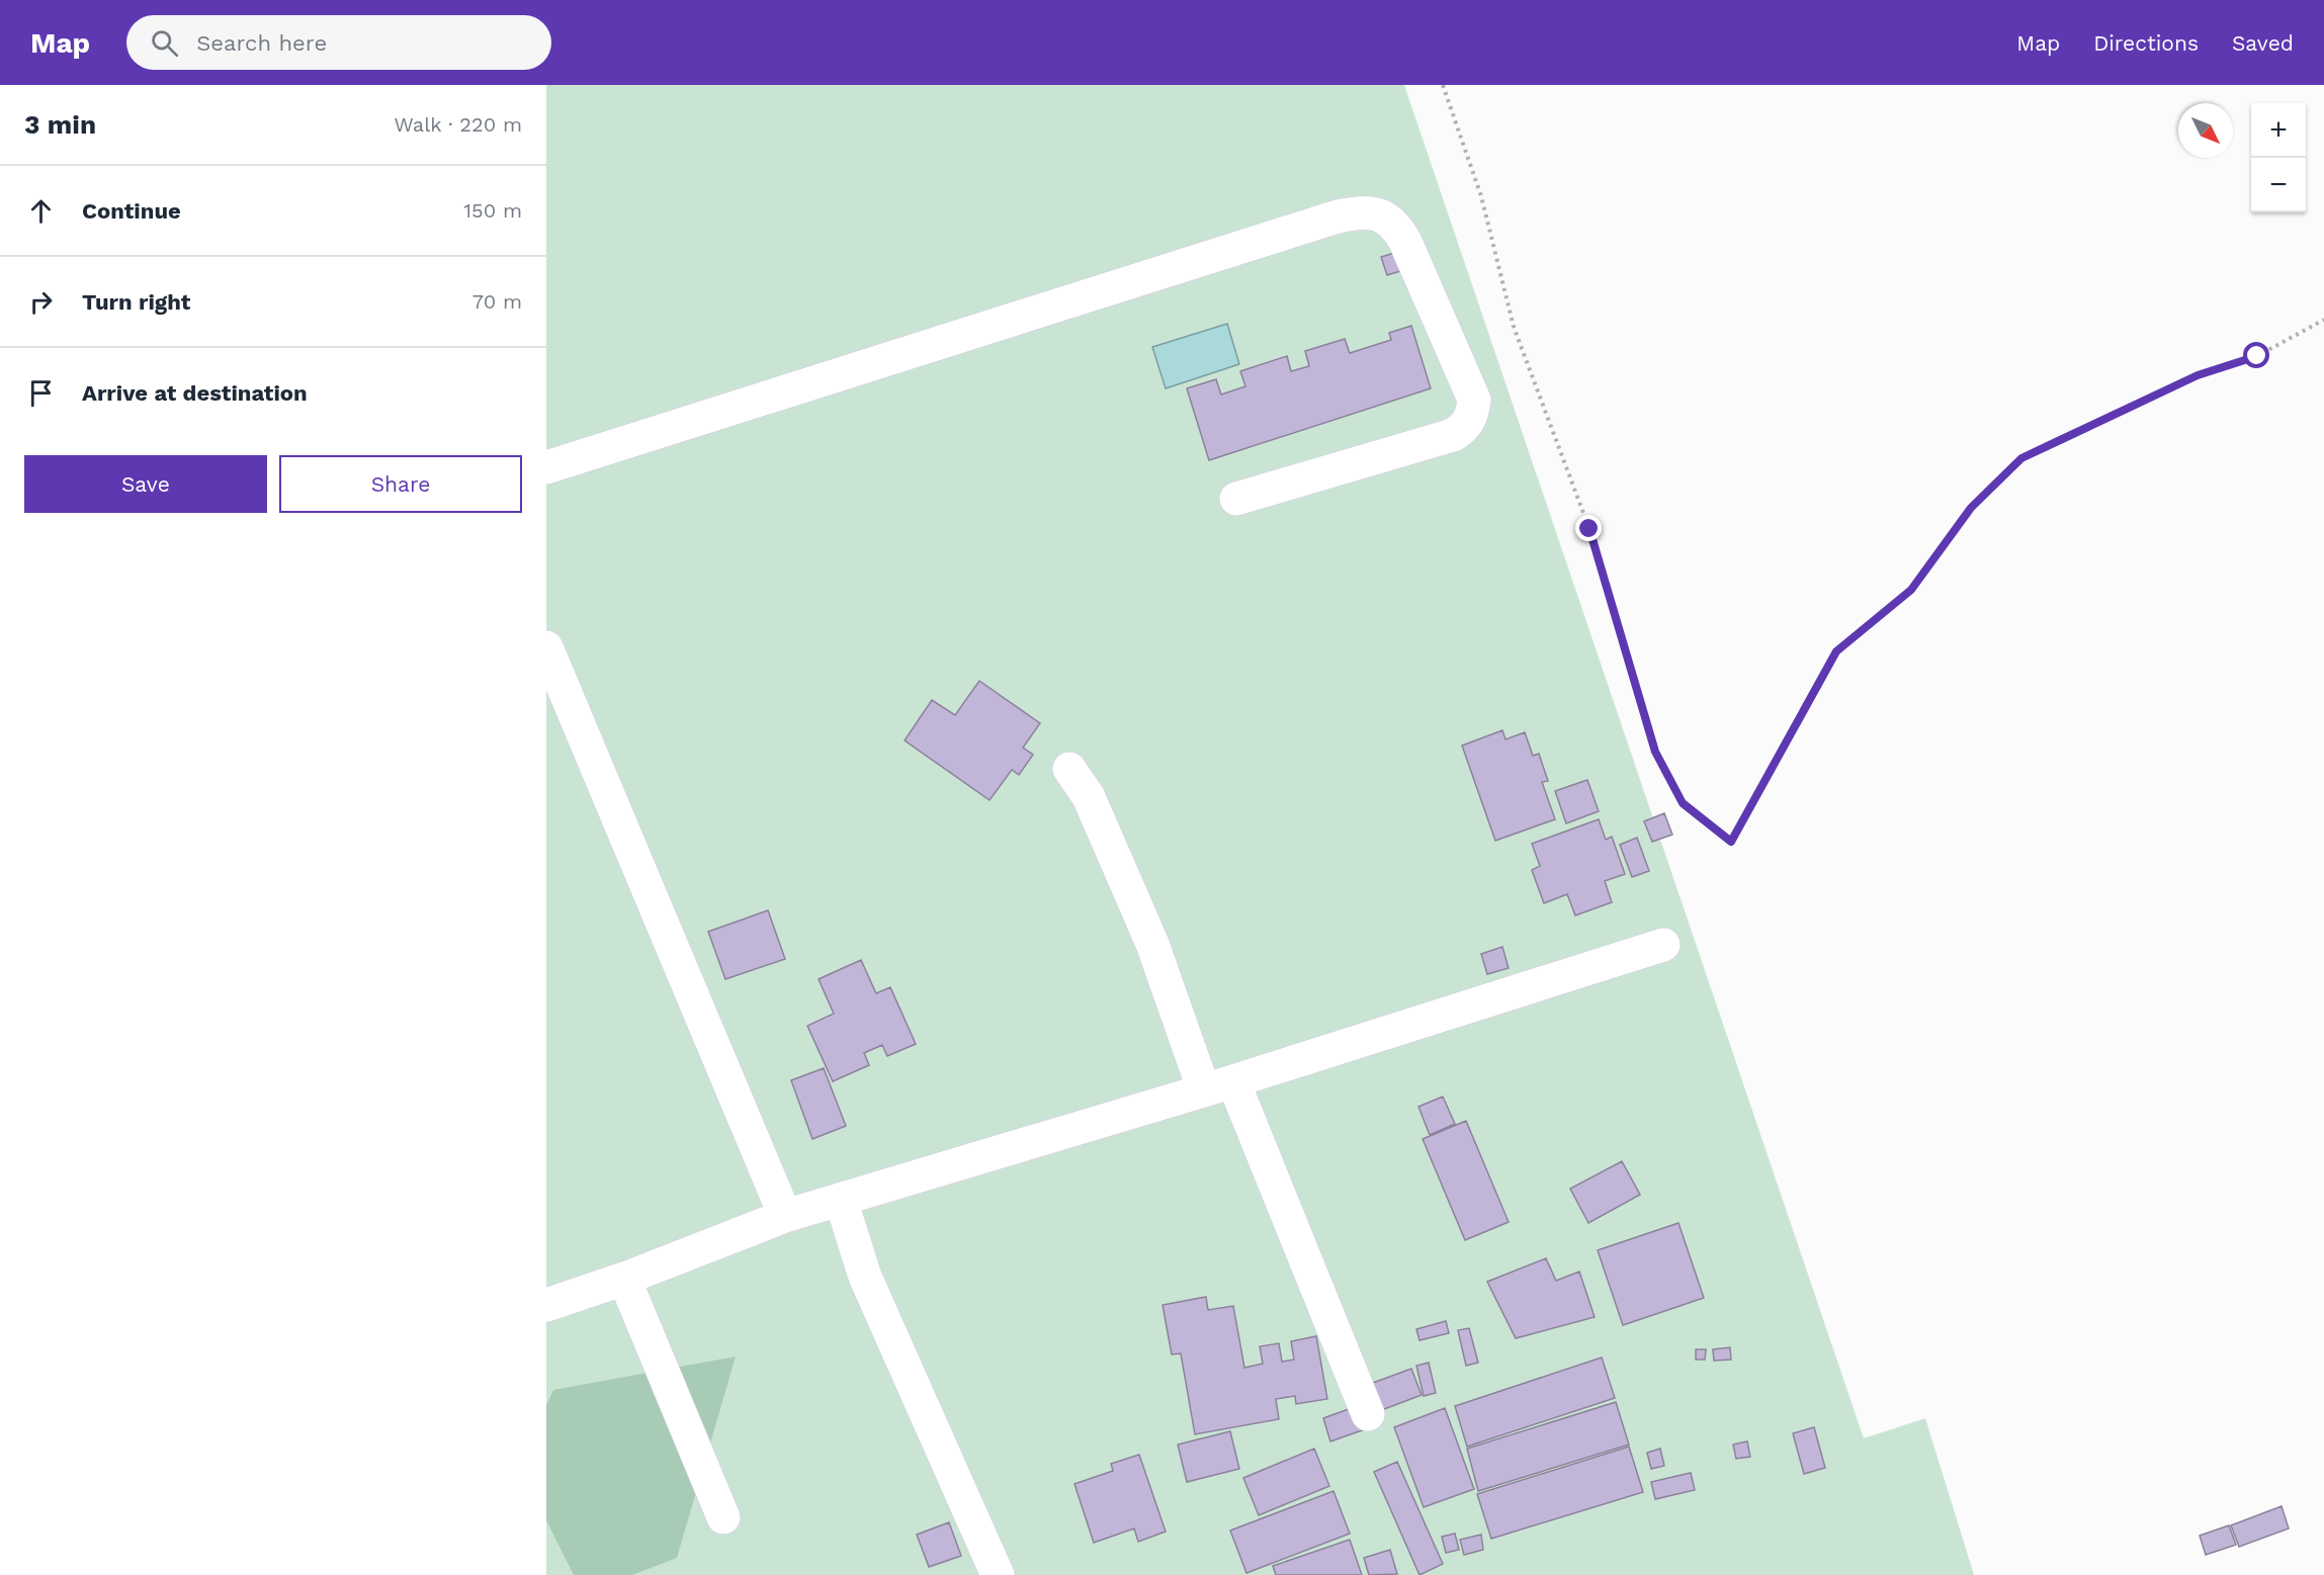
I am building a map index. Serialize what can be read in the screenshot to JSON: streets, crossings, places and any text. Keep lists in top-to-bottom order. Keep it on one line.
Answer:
{"north":"bottom right","page":{"header":"Map","search":"Search here","nav":["Map","Directions","Saved"],"heading":["3 min","Walk · 220 m"],"map_buttons":["+","−"],"list":[["Continue","150 m"],["Turn right","70 m"],"Arrive at destination"],"buttons":["Save","Share"]}}
